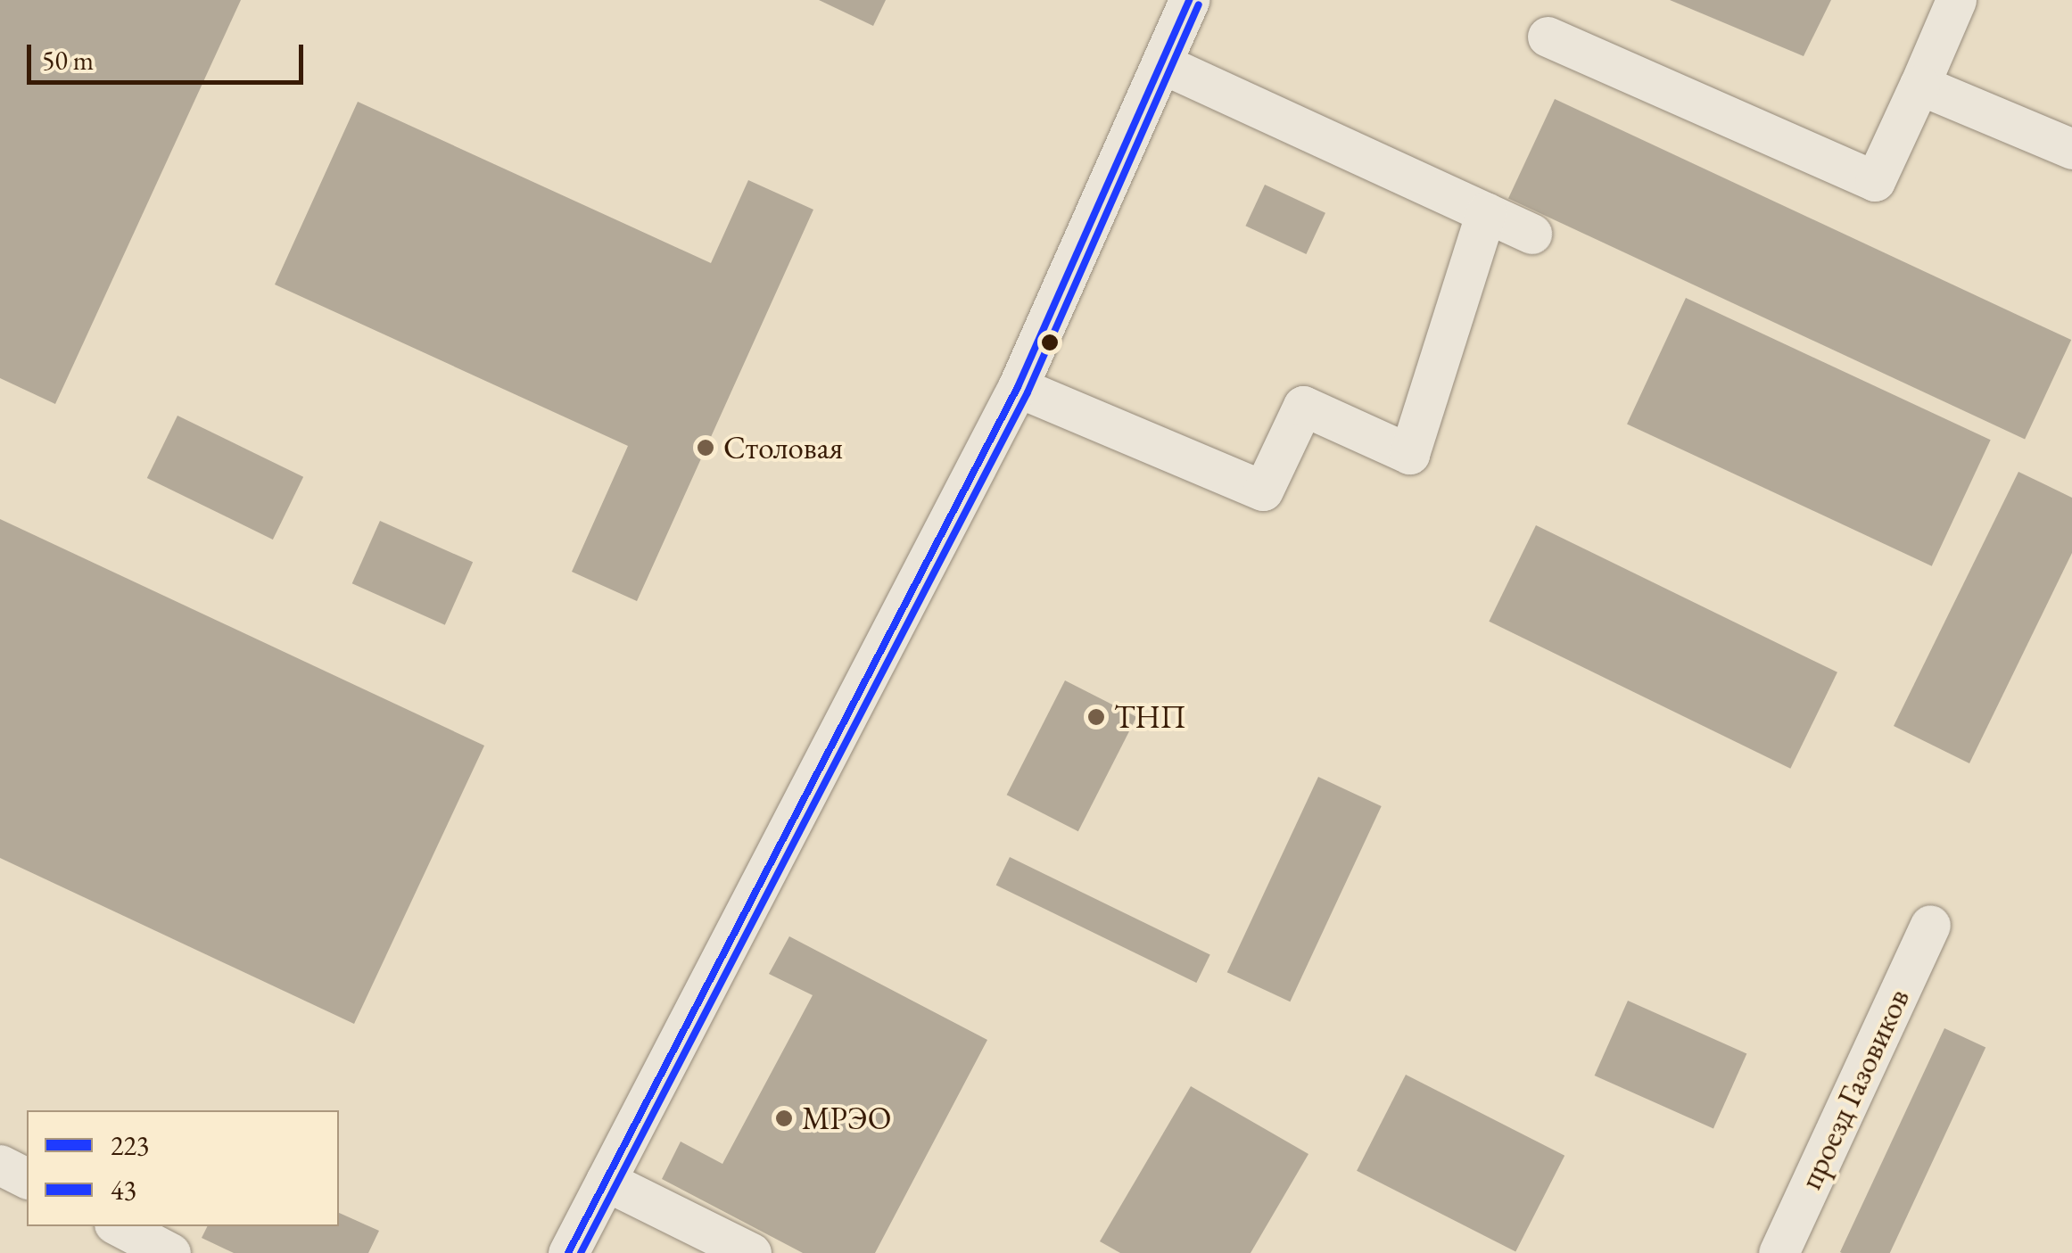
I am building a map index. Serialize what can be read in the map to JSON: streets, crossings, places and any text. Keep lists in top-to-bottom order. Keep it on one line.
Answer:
{"streets":{"street":["проезд Газовиков"]},"places":["Столовая","ТНП","МРЭО"],"lines":["transit line 223","transit line 43"],"legend":["223","43"],"scale_bar":"50 m"}
